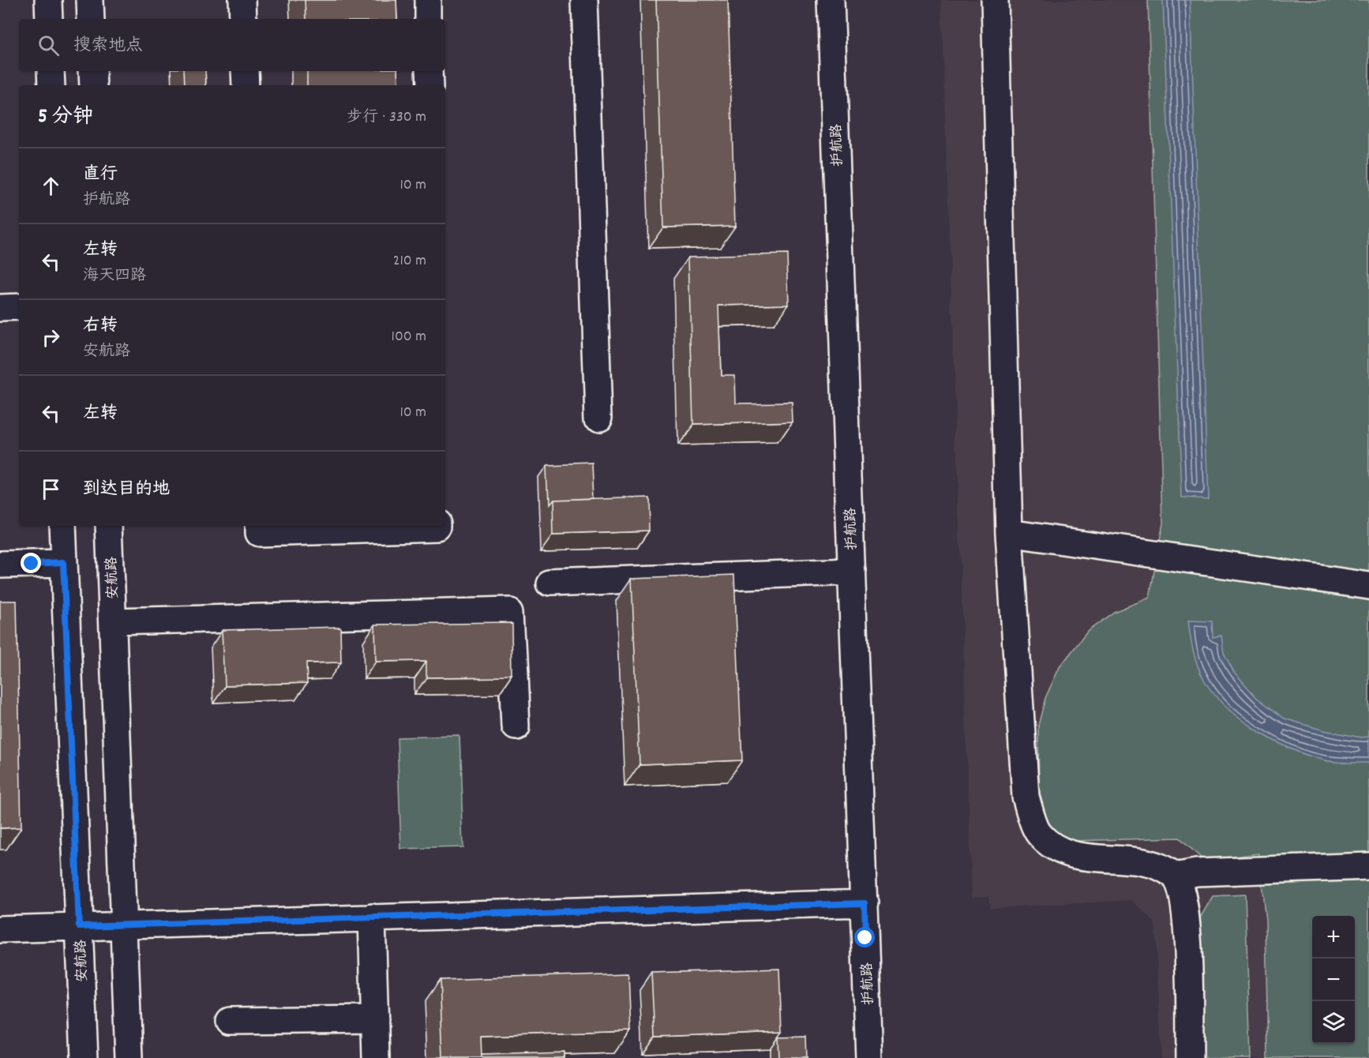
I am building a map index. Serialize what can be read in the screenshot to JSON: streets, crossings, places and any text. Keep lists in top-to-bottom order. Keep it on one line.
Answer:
{"streets":{"street":["护航路","安航路"]},"page":{"search":"搜索地点","heading":["5 分钟","步行 · 330 m"],"list":[["直行","护航路","10 m"],["左转","海天四路","210 m"],["右转","安航路","100 m"],["左转","10 m"],"到达目的地"],"map_buttons":["+","−"]}}
